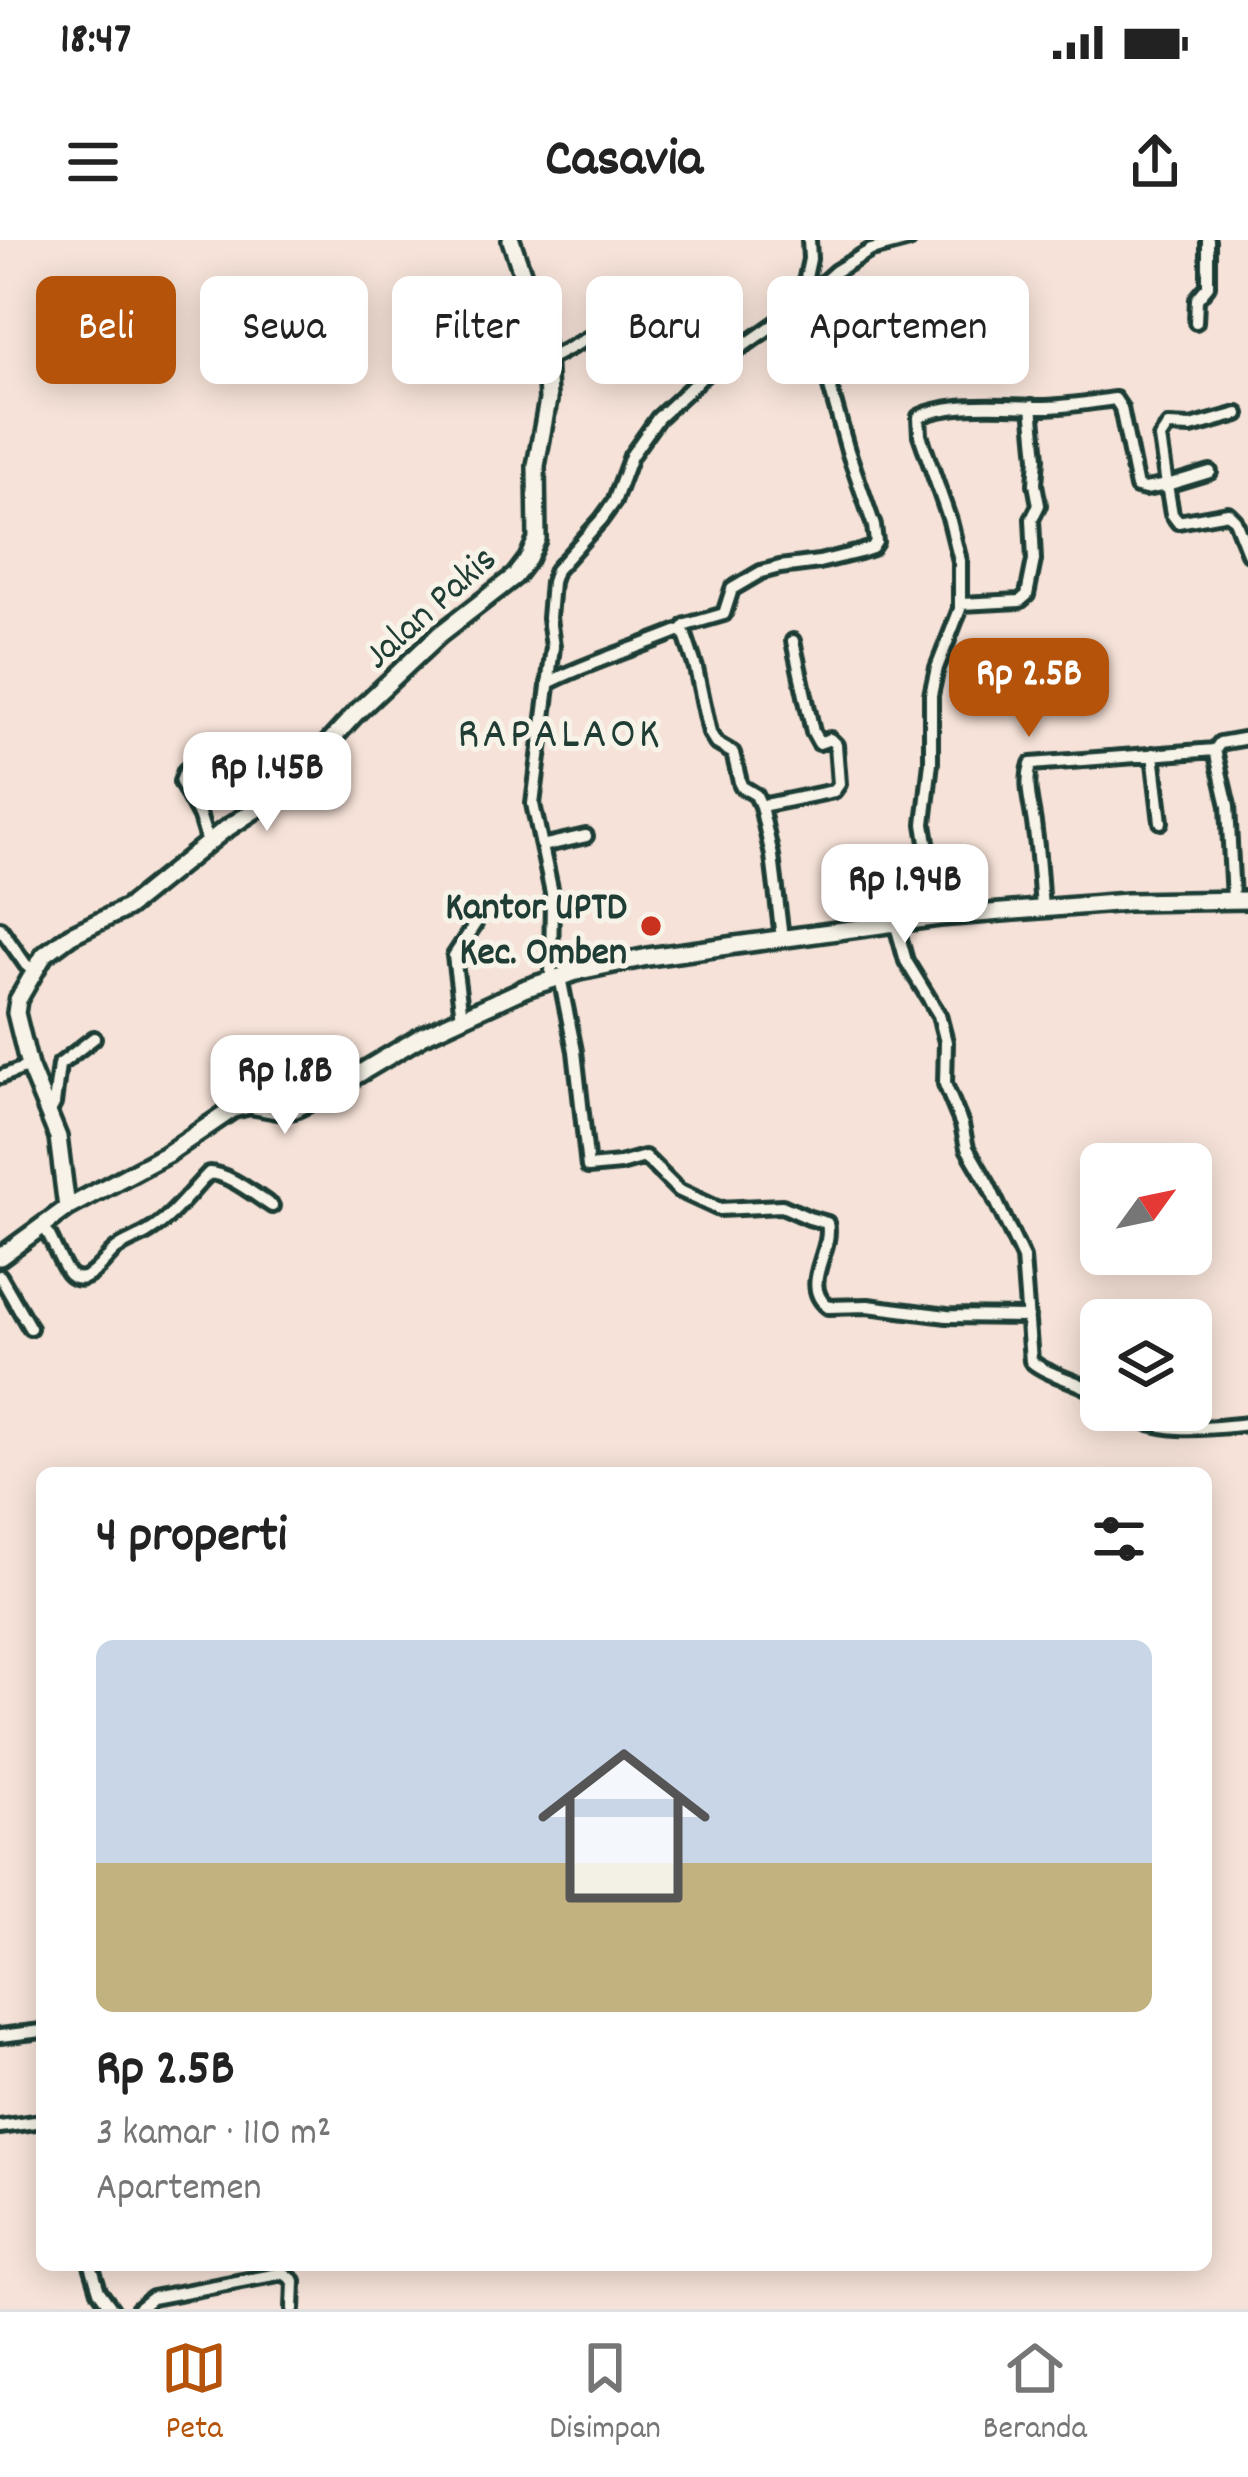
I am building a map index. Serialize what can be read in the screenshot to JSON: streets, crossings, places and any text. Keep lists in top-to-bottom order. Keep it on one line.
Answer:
{"streets":{"street":["Jalan Pakis"]},"districts":["RAPALAOK"],"places":["Kantor UPTD Kec. Omben"],"north":"top right","page":{"status":"18:47","header":"Casavia","chip":["Beli","Sewa","Filter","Baru","Apartemen"],"price":["Rp 2.5B","Rp 1.45B","Rp 1.94B","Rp 1.8B"],"heading":"4 properti","list":[{"name":"Rp 2.5B","note":"3 kamar · 110 m² · Apartemen"}],"tabs":["Peta","Disimpan","Beranda"]}}
